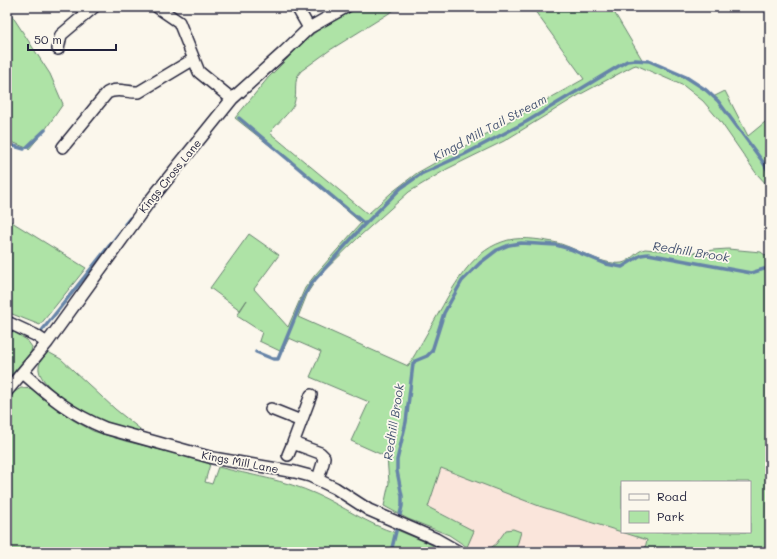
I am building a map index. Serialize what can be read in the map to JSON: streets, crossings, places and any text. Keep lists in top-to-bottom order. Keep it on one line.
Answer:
{"streets":{"street":["Kings Cross Lane","Kings Mill Lane"]},"crossings":[["Kings Cross Lane","Kings Mill Lane"]],"water":["Kingd Mill Tail Stream","Redhill Brook"],"legend":["Road","Park"],"scale_bar":"50 m"}
